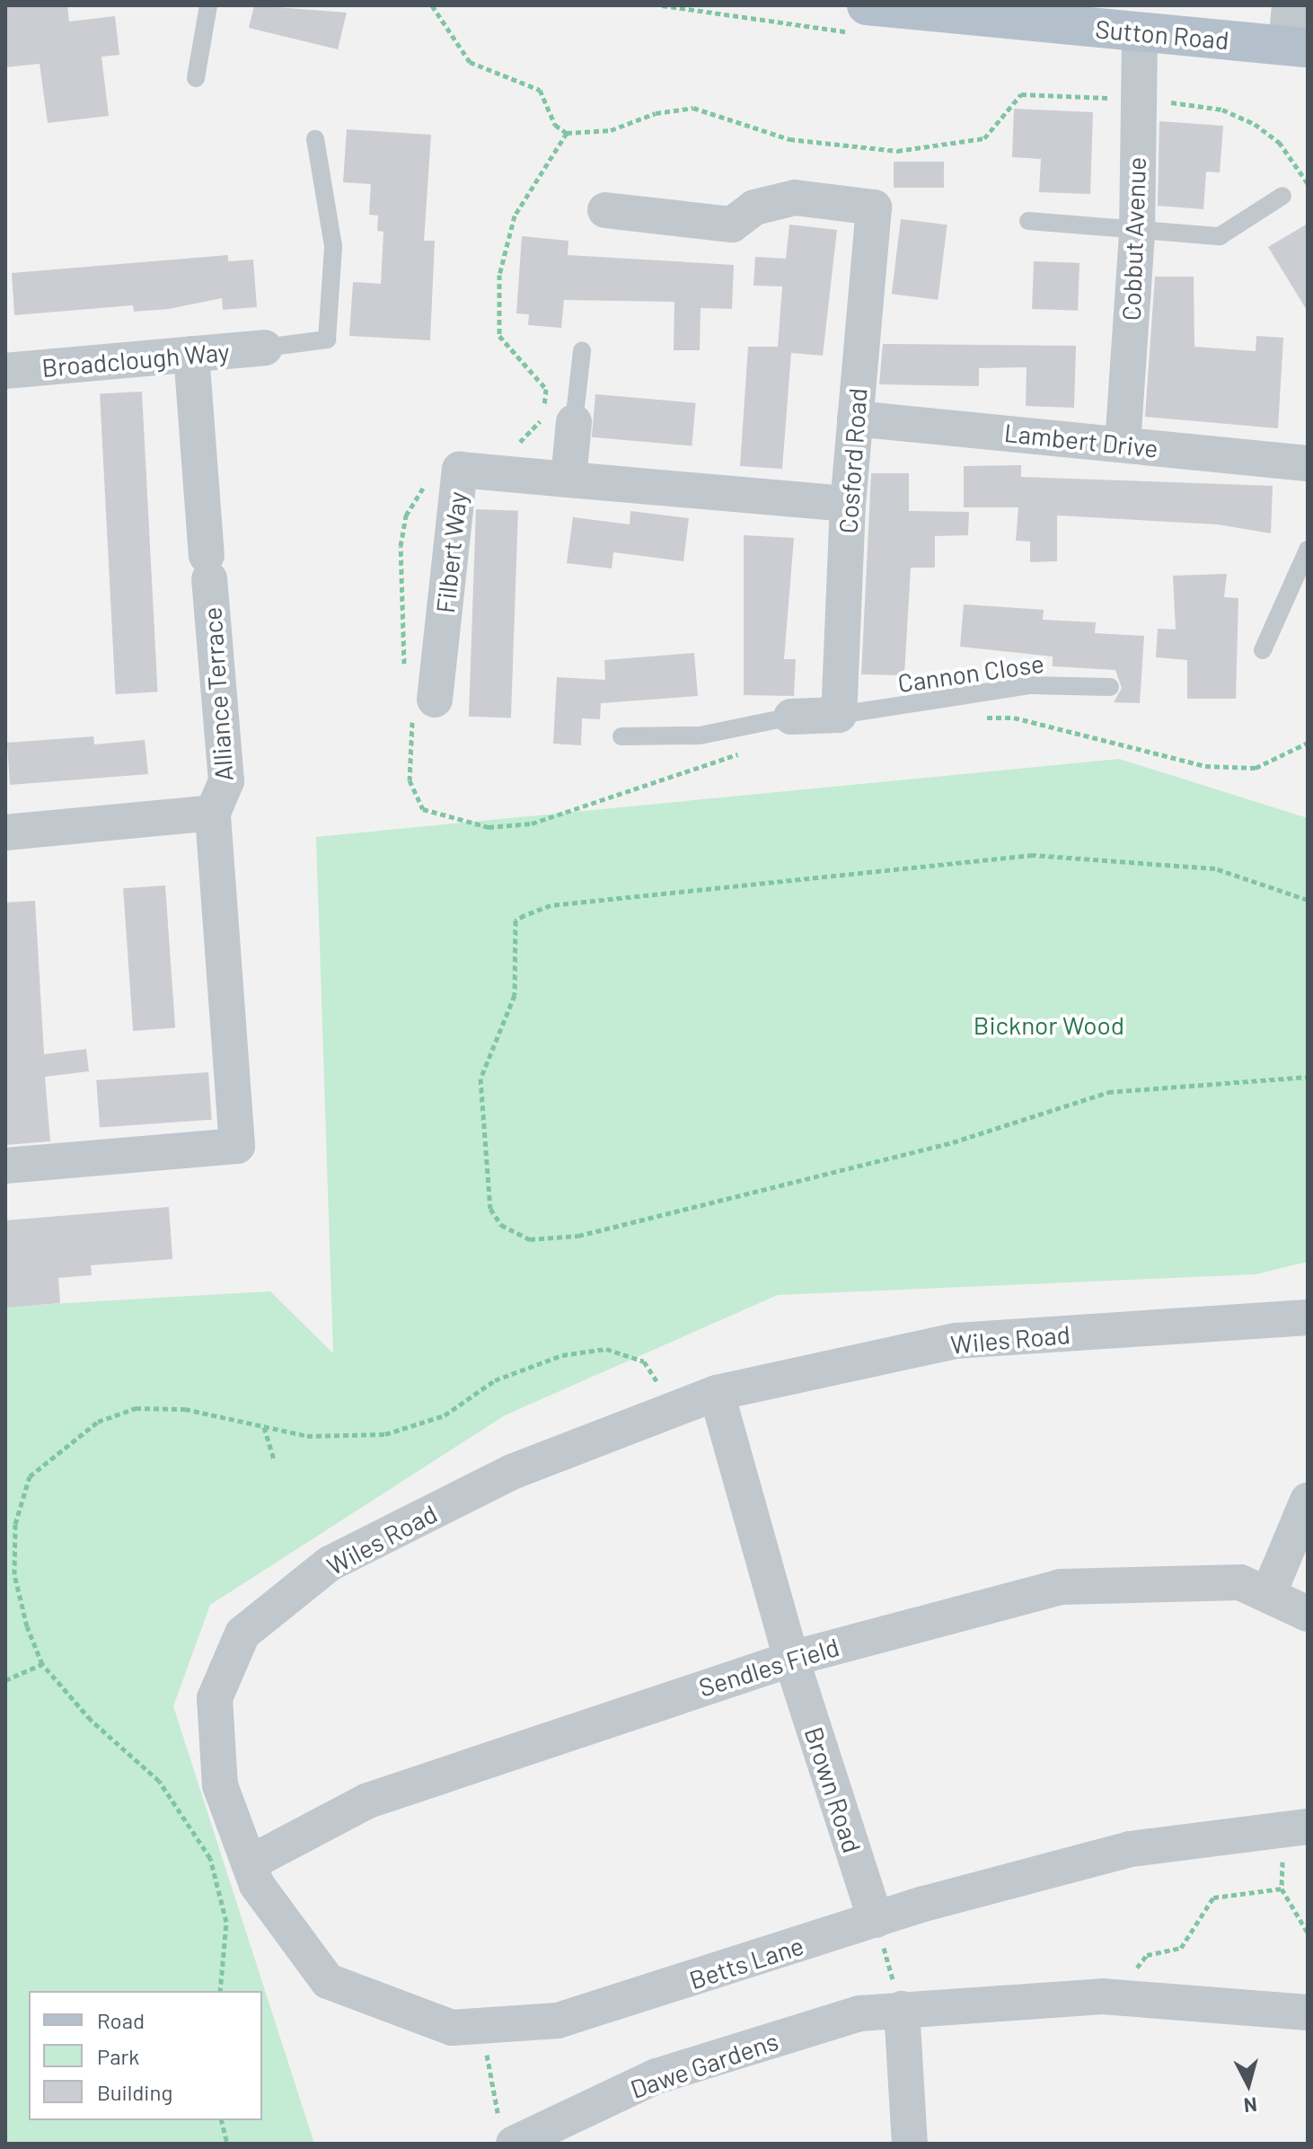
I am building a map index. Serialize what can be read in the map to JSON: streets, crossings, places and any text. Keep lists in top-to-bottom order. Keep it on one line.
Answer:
{"streets":{"main road":["Sutton Road"],"street":["Cobbut Avenue","Broadclough Way","Lambert Drive","Cosford Road","Filbert Way","Alliance Terrace","Wiles Road","Sendles Field","Brown Road","Betts Lane","Dawe Gardens"],"lane":["Cannon Close"]},"crossings":[["Sutton Road","Cobbut Avenue"],["Cobbut Avenue","Lambert Drive"],["Broadclough Way","Alliance Terrace"],["Lambert Drive","Cosford Road"],["Cosford Road","Filbert Way"],["Cosford Road","Cannon Close"],["Wiles Road","Sendles Field"],["Wiles Road","Betts Lane"],["Sendles Field","Brown Road"],["Sendles Field","Betts Lane"],["Brown Road","Betts Lane"]],"parks":["Bicknor Wood"],"legend":["Road","Park","Building"],"north":"bottom"}
